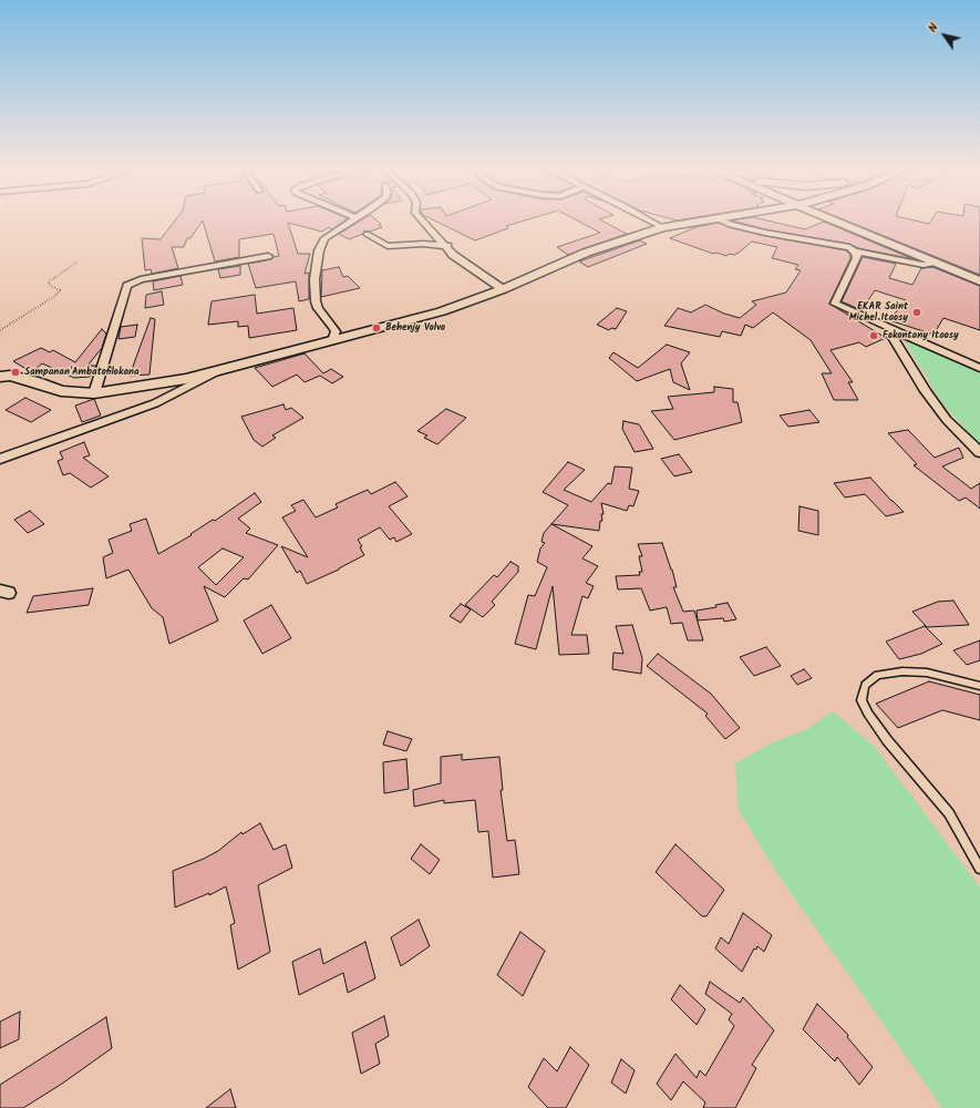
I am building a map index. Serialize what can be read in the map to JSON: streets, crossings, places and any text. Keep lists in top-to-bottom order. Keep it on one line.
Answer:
{"places":["EKAR Saint Michel Itaosy","Behenjy Volvo","Fokontany Itaosy","Sampanan'Ambatofilokana"],"north":"top left"}
